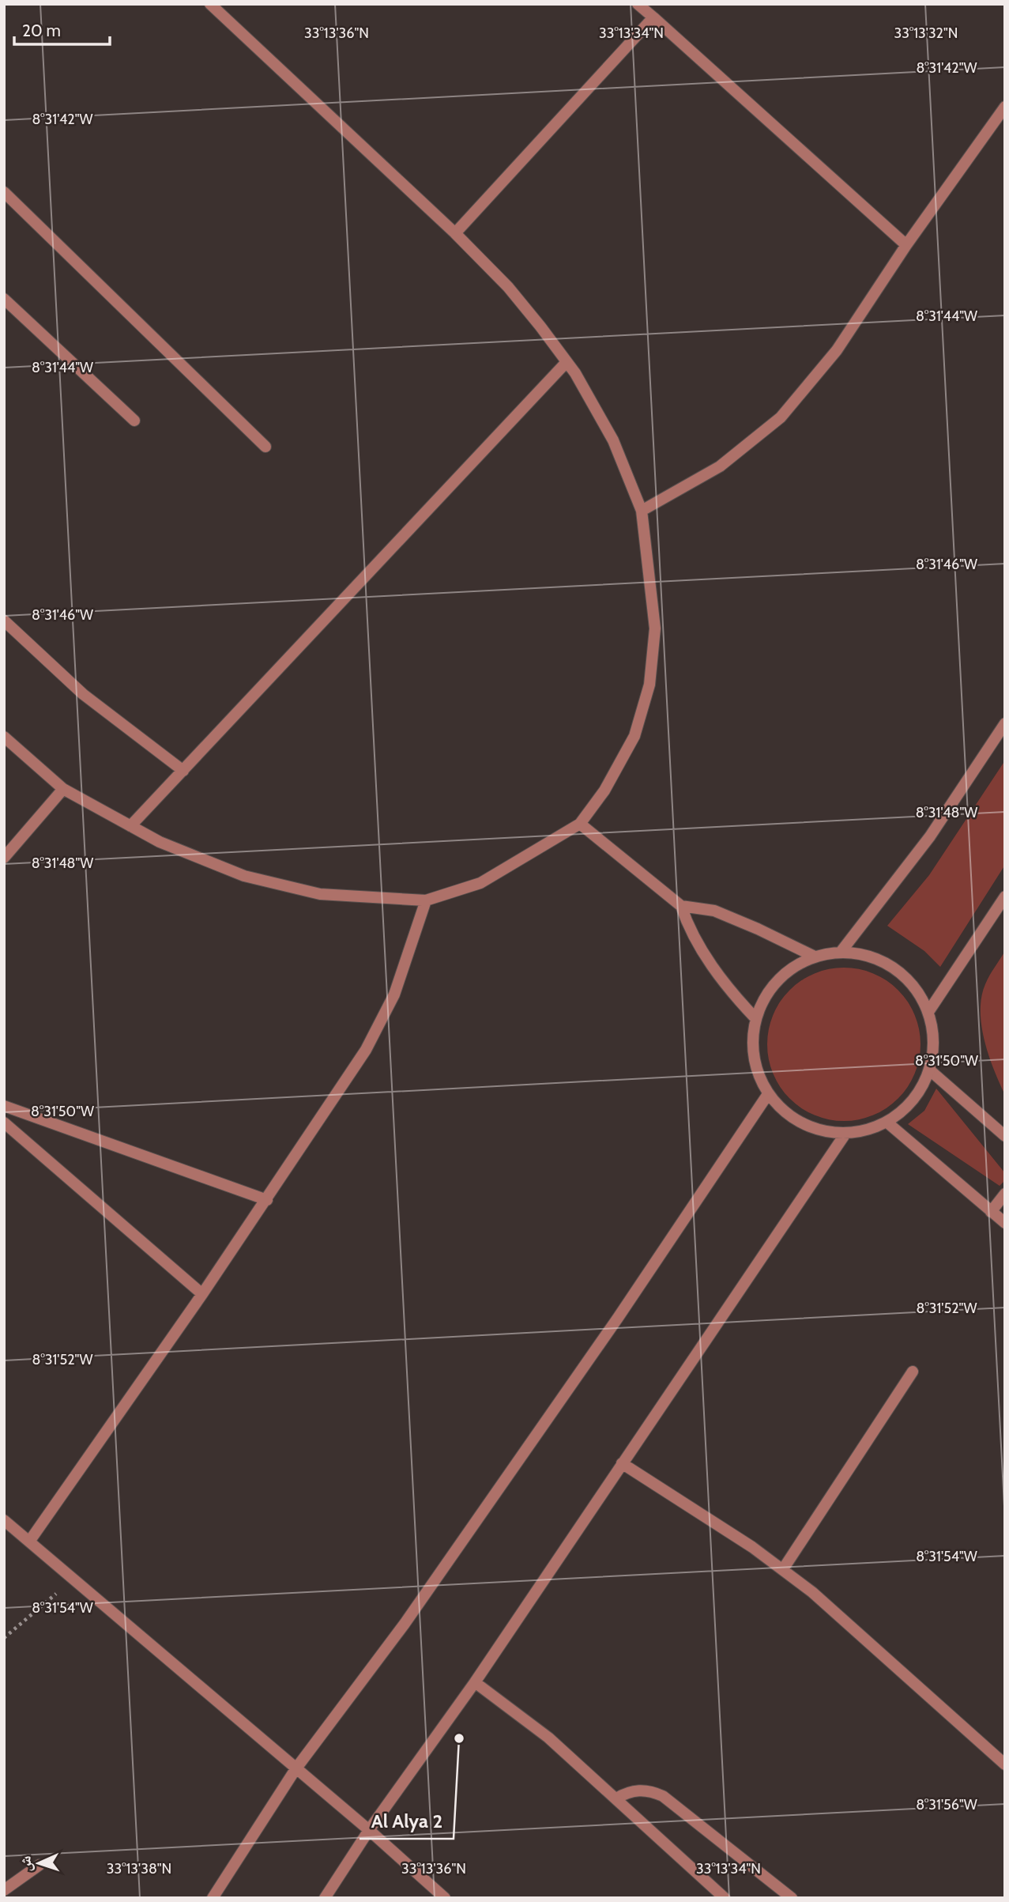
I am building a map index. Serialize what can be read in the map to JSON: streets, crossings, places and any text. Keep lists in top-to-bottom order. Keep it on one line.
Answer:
{"places":["Al Alya 2"],"scale_bar":"20 m","north":"left","coordinates":["33°13'36\"N","33°13'34\"N","33°13'32\"N","8°31'42\"W","8°31'44\"W","8°31'46\"W","8°31'48\"W","8°31'50\"W","8°31'52\"W","8°31'54\"W","8°31'56\"W","33°13'38\"N"]}
